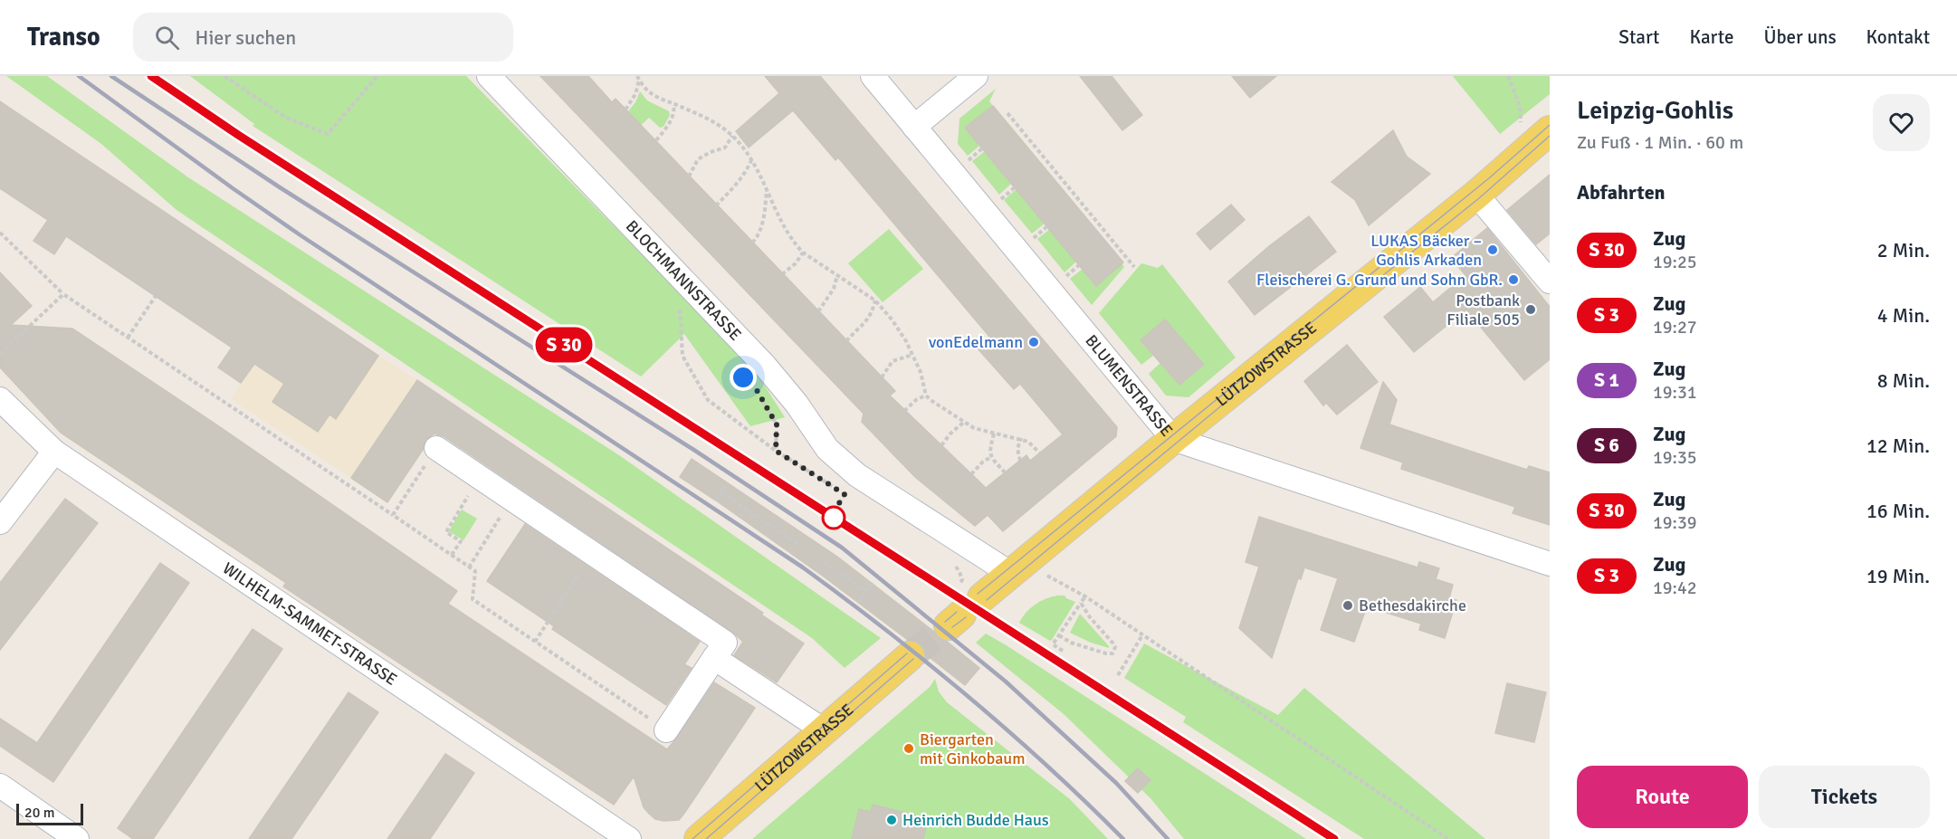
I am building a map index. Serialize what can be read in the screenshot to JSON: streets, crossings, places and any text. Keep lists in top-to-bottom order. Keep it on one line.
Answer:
{"streets":{"main road":["LÜTZOWSTRASSE"],"street":["BLOCHMANNSTRASSE","BLUMENSTRASSE","WILHELM-SAMMET-STRASSE"]},"crossings":[["BLOCHMANNSTRASSE","LÜTZOWSTRASSE"],["LÜTZOWSTRASSE","BLUMENSTRASSE"]],"places":["LUKAS Bäcker – Gohlis Arkaden","Fleischerei G. Grund und Sohn GbR.","Postbank Filiale 505","vonEdelmann","Bethesdakirche","Biergarten mit Ginkobaum","Heinrich Budde Haus"],"scale_bar":"20 m","page":{"header":"Transo","search":"Hier suchen","nav":["Start","Karte","Über uns","Kontakt"],"on_map":"S 30","heading":[["Leipzig-Gohlis","Zu Fuß · 1 Min. · 60 m"],"Abfahrten"],"list":[{"mark":"S 30","name":"Zug","note":"19:25","value":"2 Min."},{"mark":"S 3","name":"Zug","note":"19:27","value":"4 Min."},{"mark":"S 1","name":"Zug","note":"19:31","value":"8 Min."},{"mark":"S 6","name":"Zug","note":"19:35","value":"12 Min."},{"mark":"S 30","name":"Zug","note":"19:39","value":"16 Min."},{"mark":"S 3","name":"Zug","note":"19:42","value":"19 Min."}],"buttons":["Route","Tickets"],"scale":"20 m"}}
